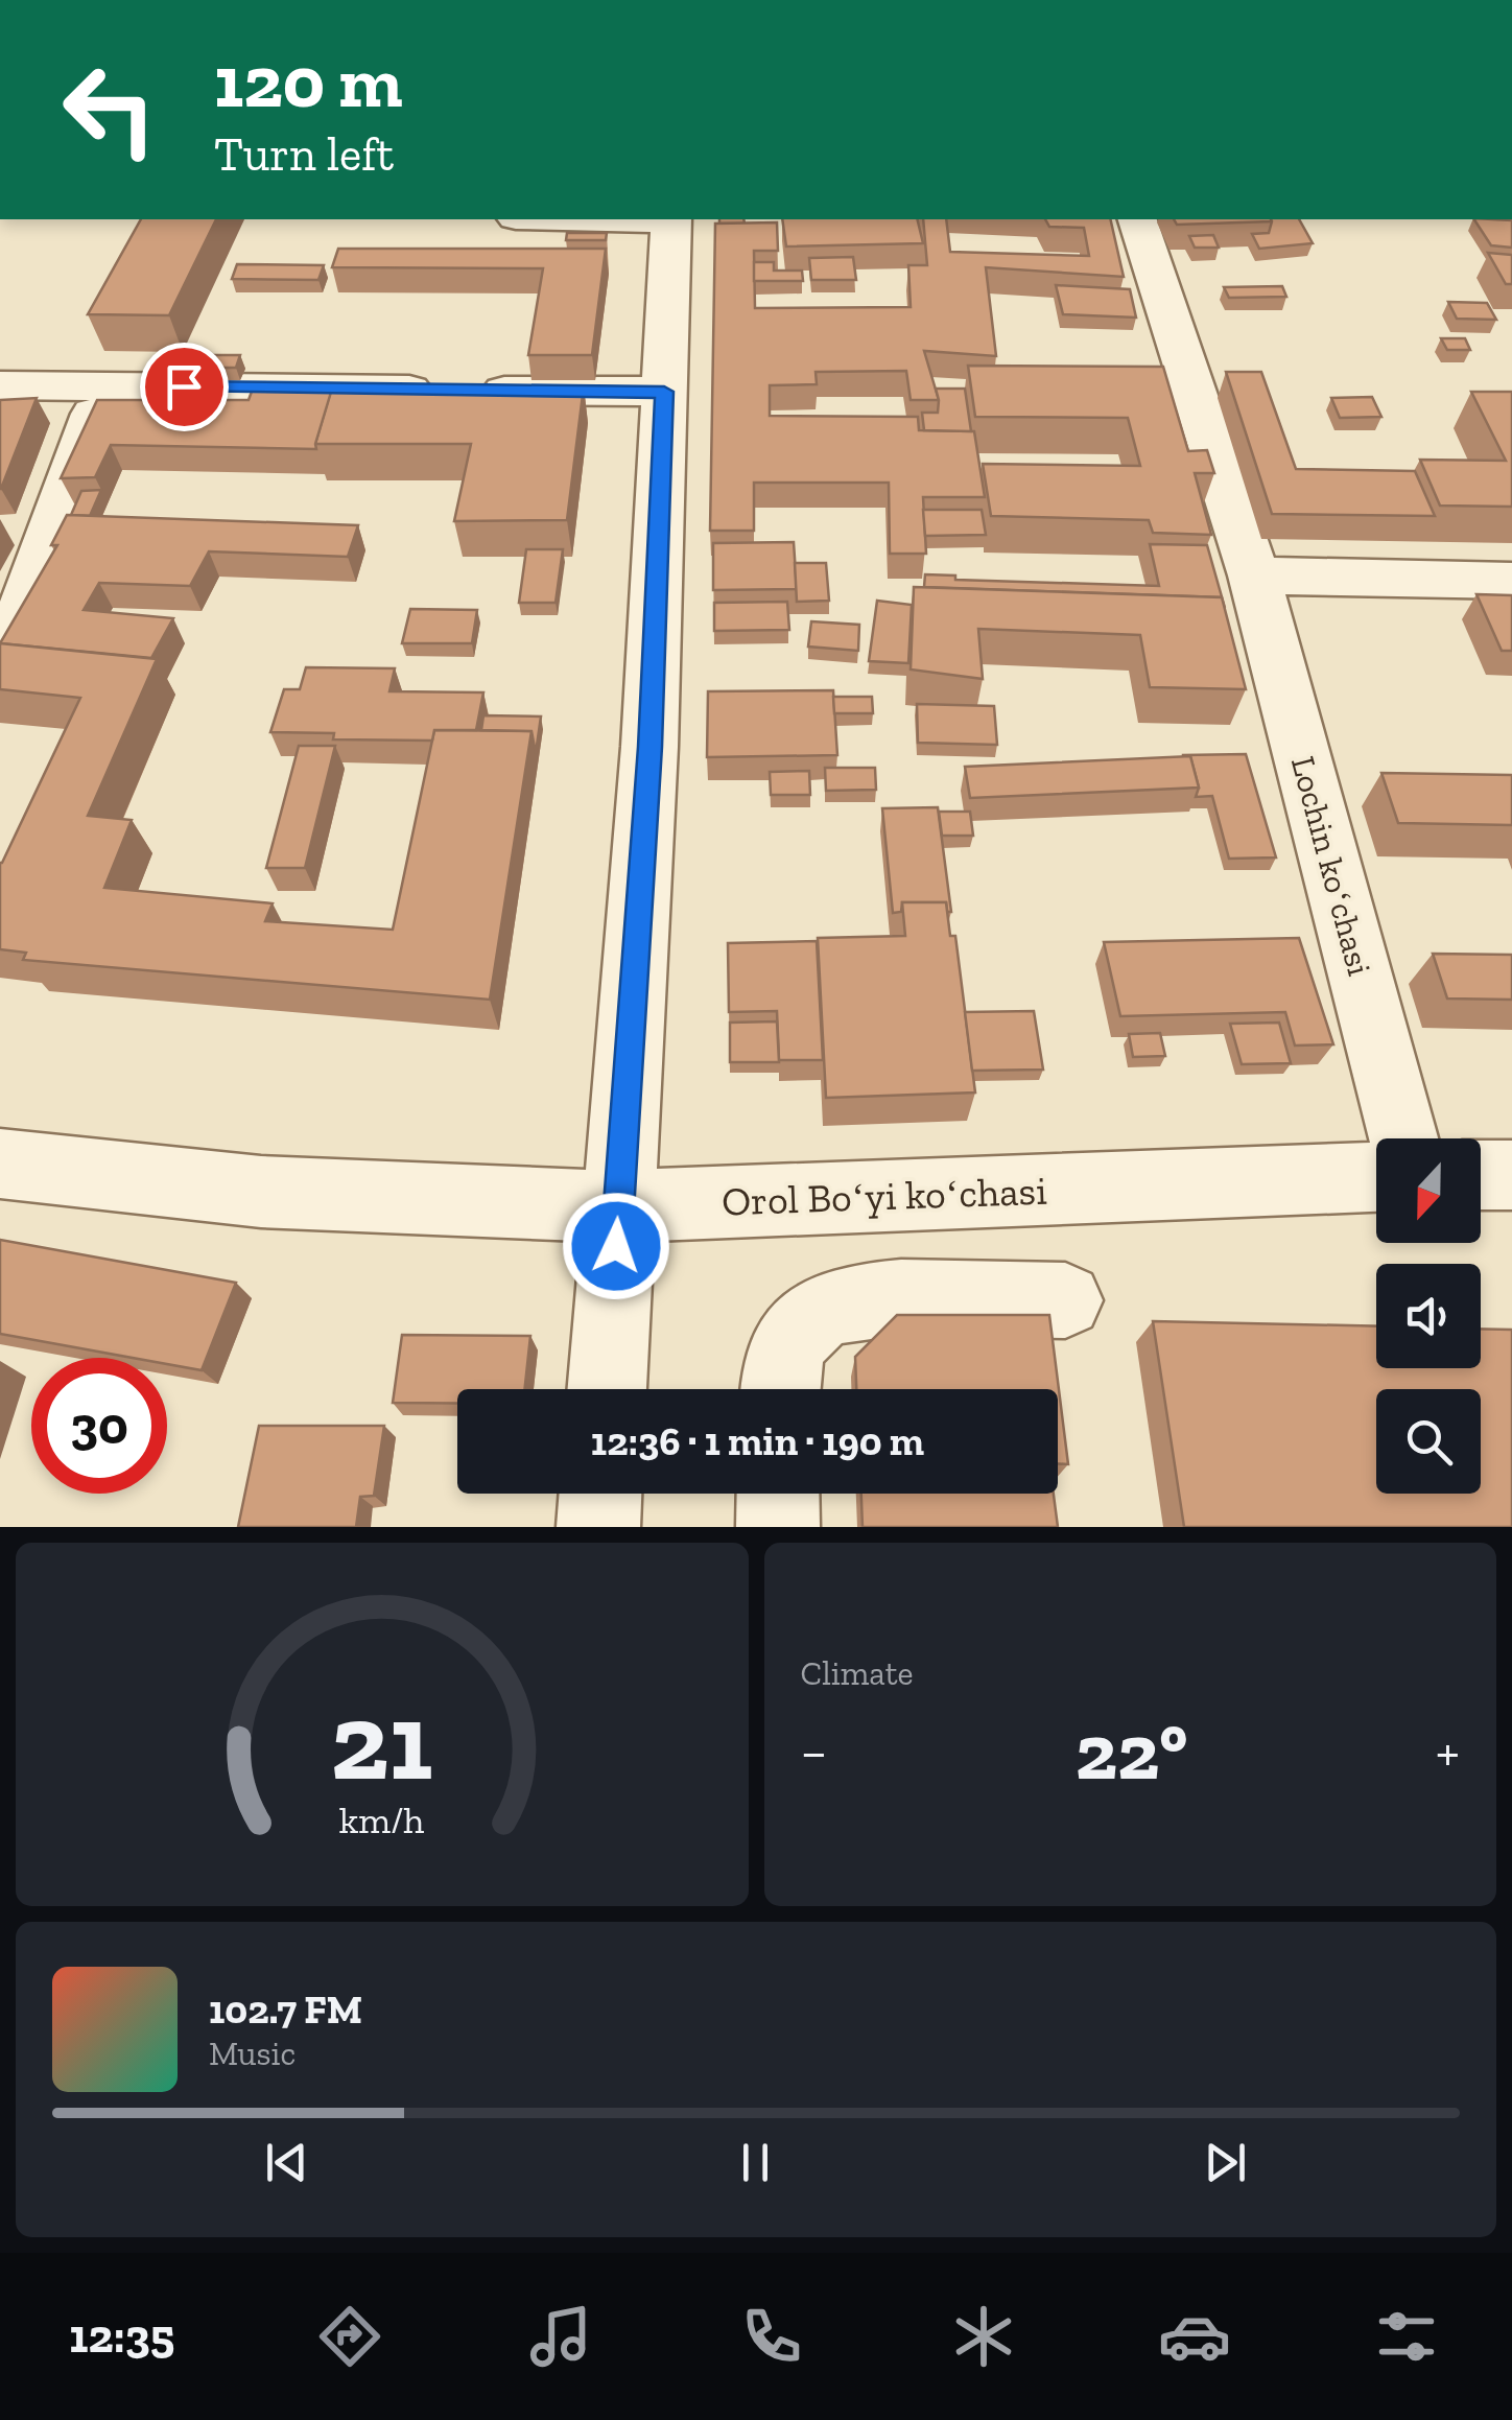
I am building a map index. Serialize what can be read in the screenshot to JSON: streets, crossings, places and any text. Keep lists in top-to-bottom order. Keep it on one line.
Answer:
{"streets":{"street":["Lochin koʻchasi","Orol Boʻyi koʻchasi"]},"north":"bottom","page":{"turn":["120 m","Turn left"],"limit":"30","trip":"12:36 · 1 min · 190 m","tile":"Climate","heat":["−","22°","+"],"song":["102.7 FM","Music"],"tabs":"12:35","gauge":["21","km/h"]}}
